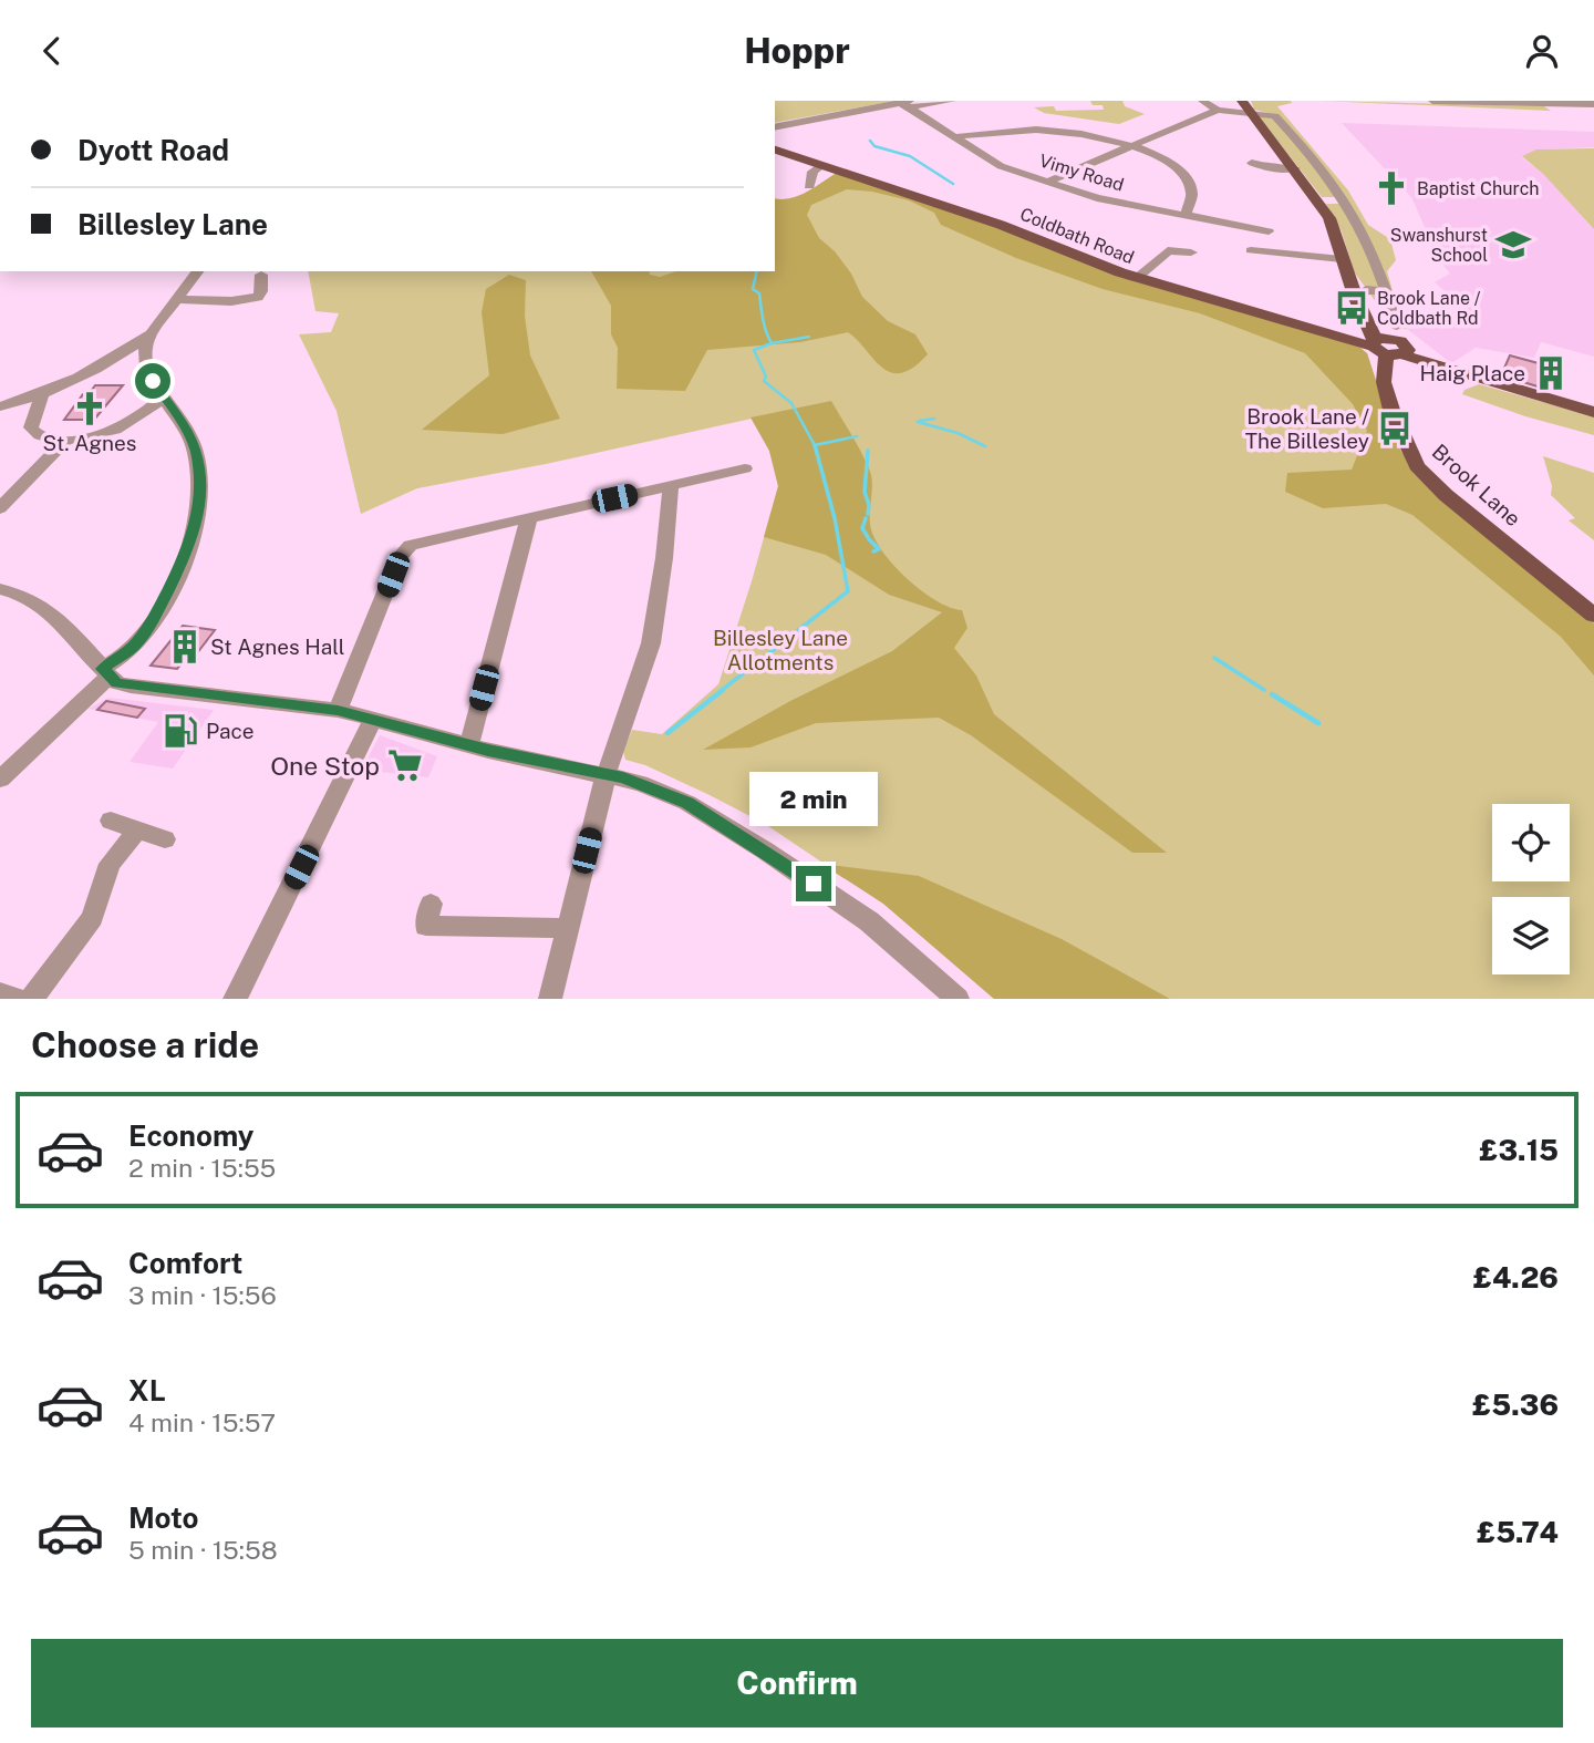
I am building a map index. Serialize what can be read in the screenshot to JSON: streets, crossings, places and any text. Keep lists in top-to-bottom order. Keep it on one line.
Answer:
{"streets":{"main road":["Coldbath Road","Brook Lane"],"street":["Vimy Road"]},"crossings":[["Coldbath Road","Brook Lane"]],"parks":["Billesley Lane Allotments"],"places":{"church":["Baptist Church","St. Agnes"],"school or university":["Swanshurst School"],"bus stop":["Brook Lane / Coldbath Rd","Brook Lane / The Billesley"],"building":["Haig Place","St Agnes Hall"],"fuel station":["Pace"],"supermarket":["One Stop"]},"page":{"header":"Hoppr","banner":["Dyott Road","Billesley Lane"],"bubble":"2 min","heading":"Choose a ride","list":[{"name":"Economy","note":"2 min · 15:55","value":"£3.15"},{"name":"Comfort","note":"3 min · 15:56","value":"£4.26"},{"name":"XL","note":"4 min · 15:57","value":"£5.36"},{"name":"Moto","note":"5 min · 15:58","value":"£5.74"}],"buttons":"Confirm"}}
